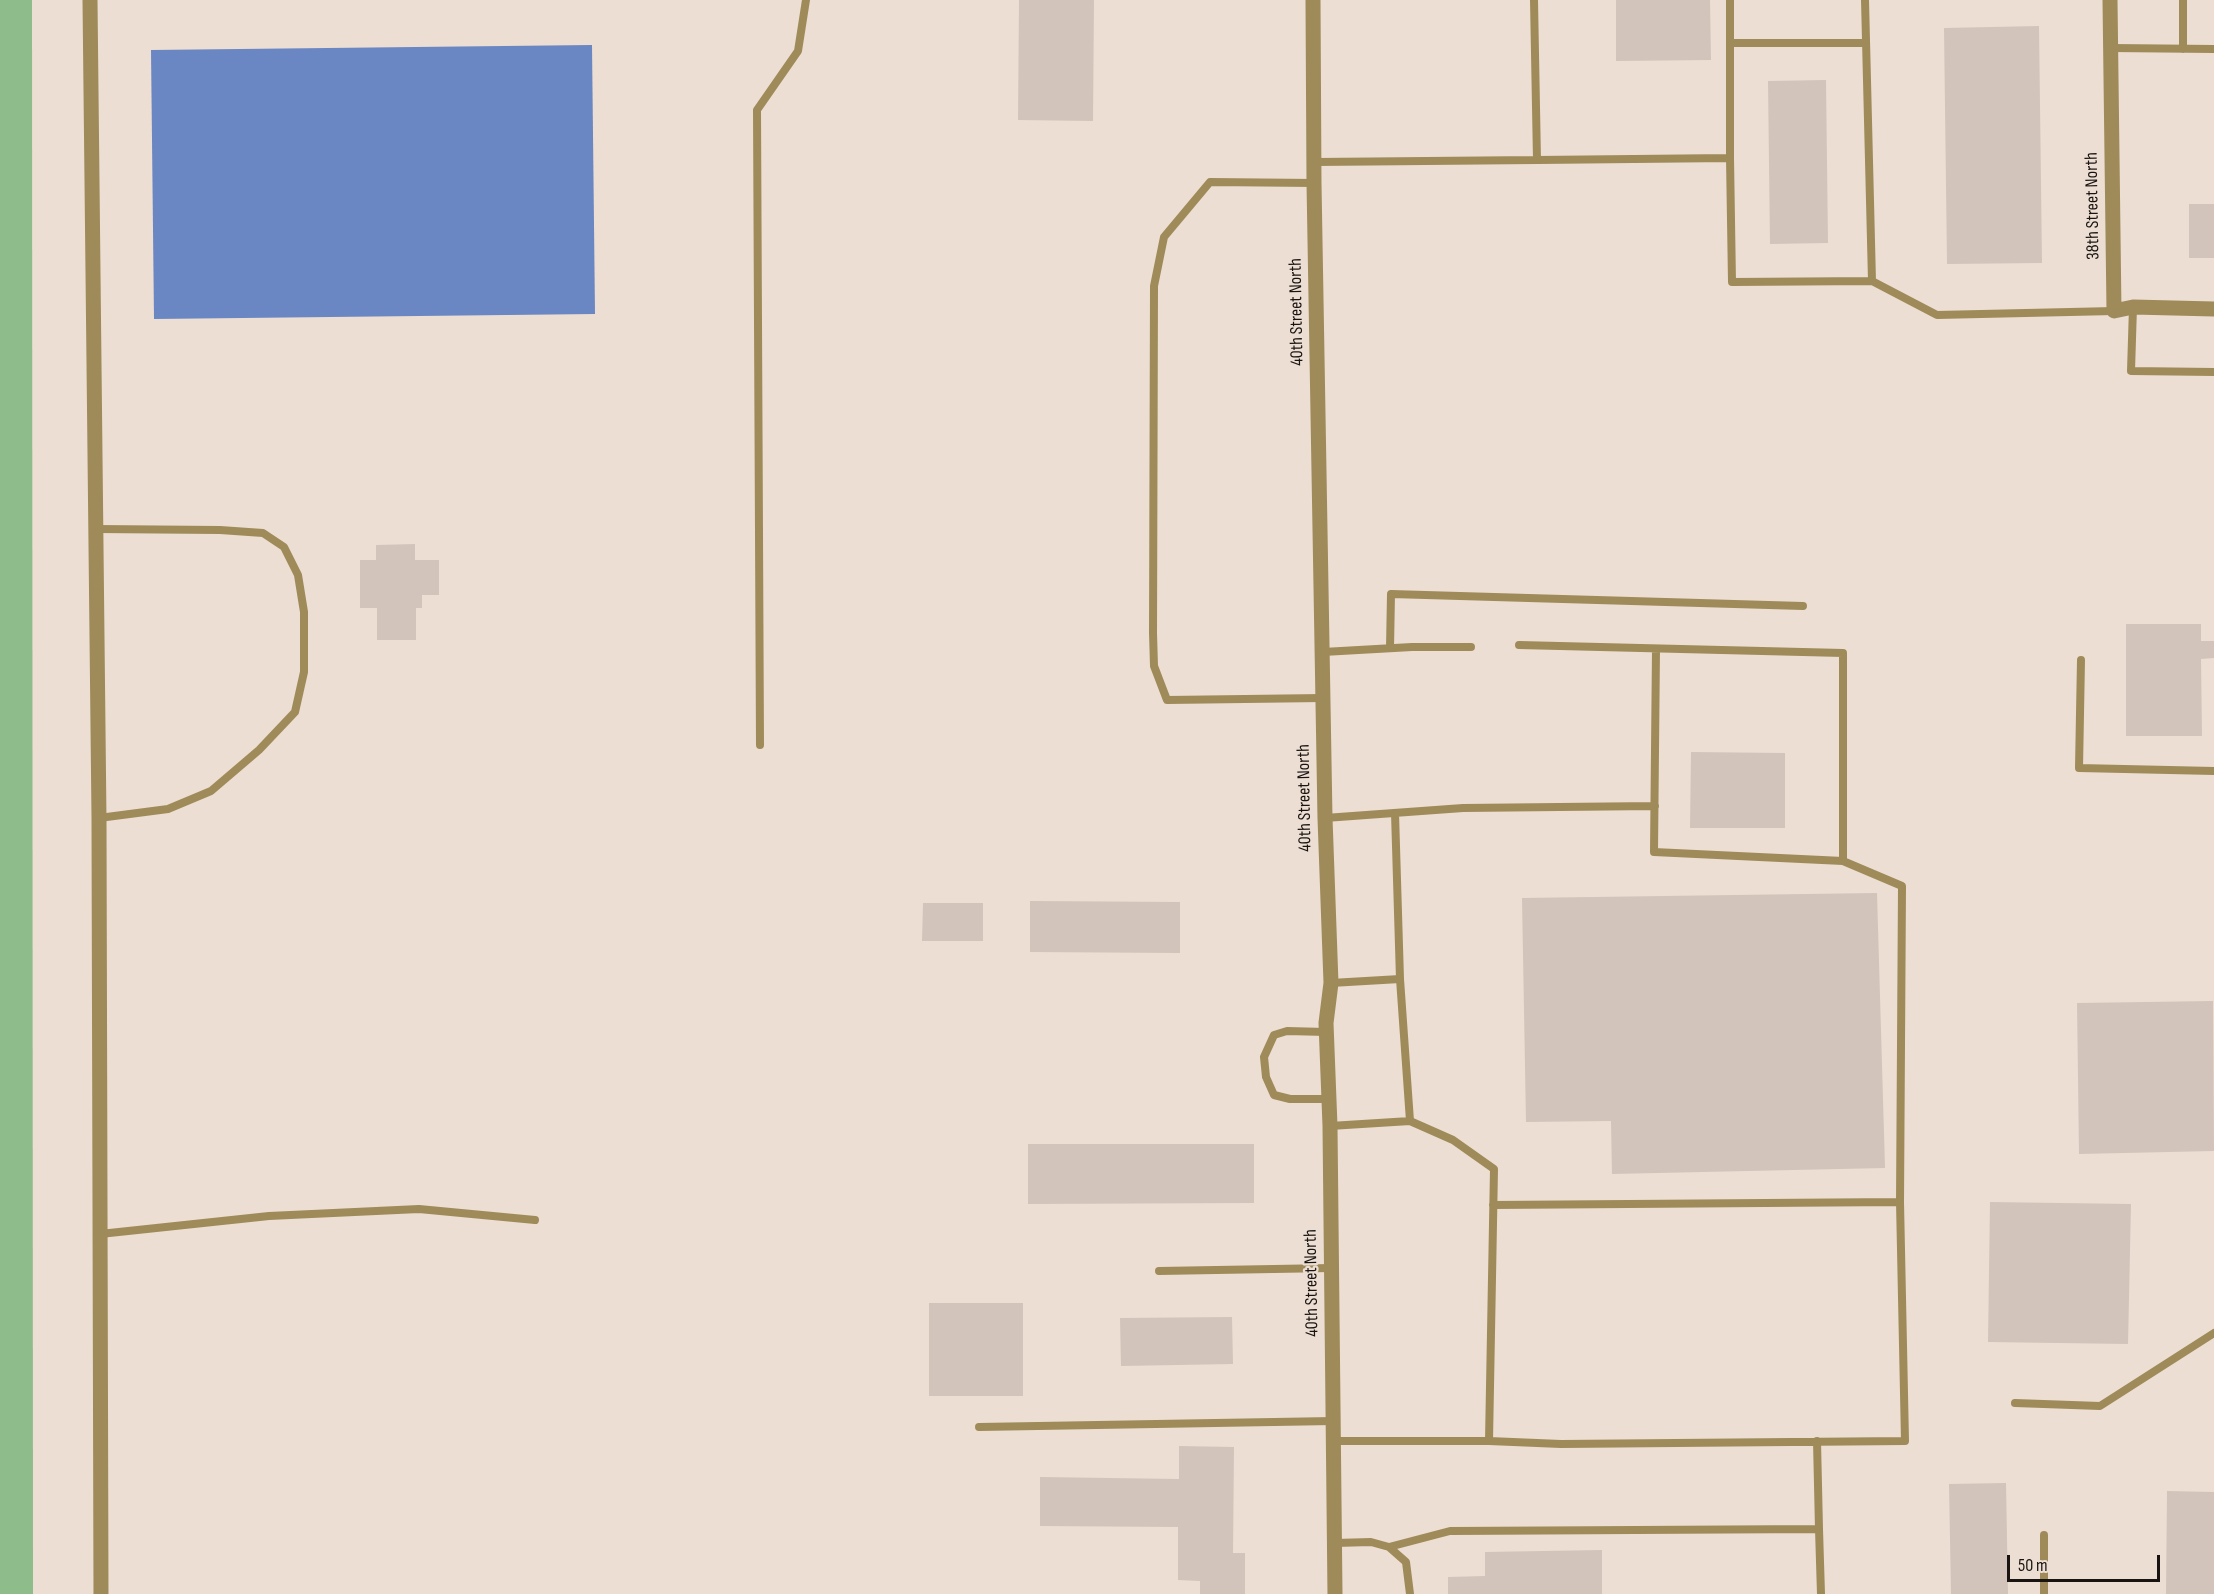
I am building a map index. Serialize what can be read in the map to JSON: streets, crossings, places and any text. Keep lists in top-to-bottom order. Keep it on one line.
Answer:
{"streets":{"street":["38th Street North","40th Street North"]},"scale_bar":"50 m"}
